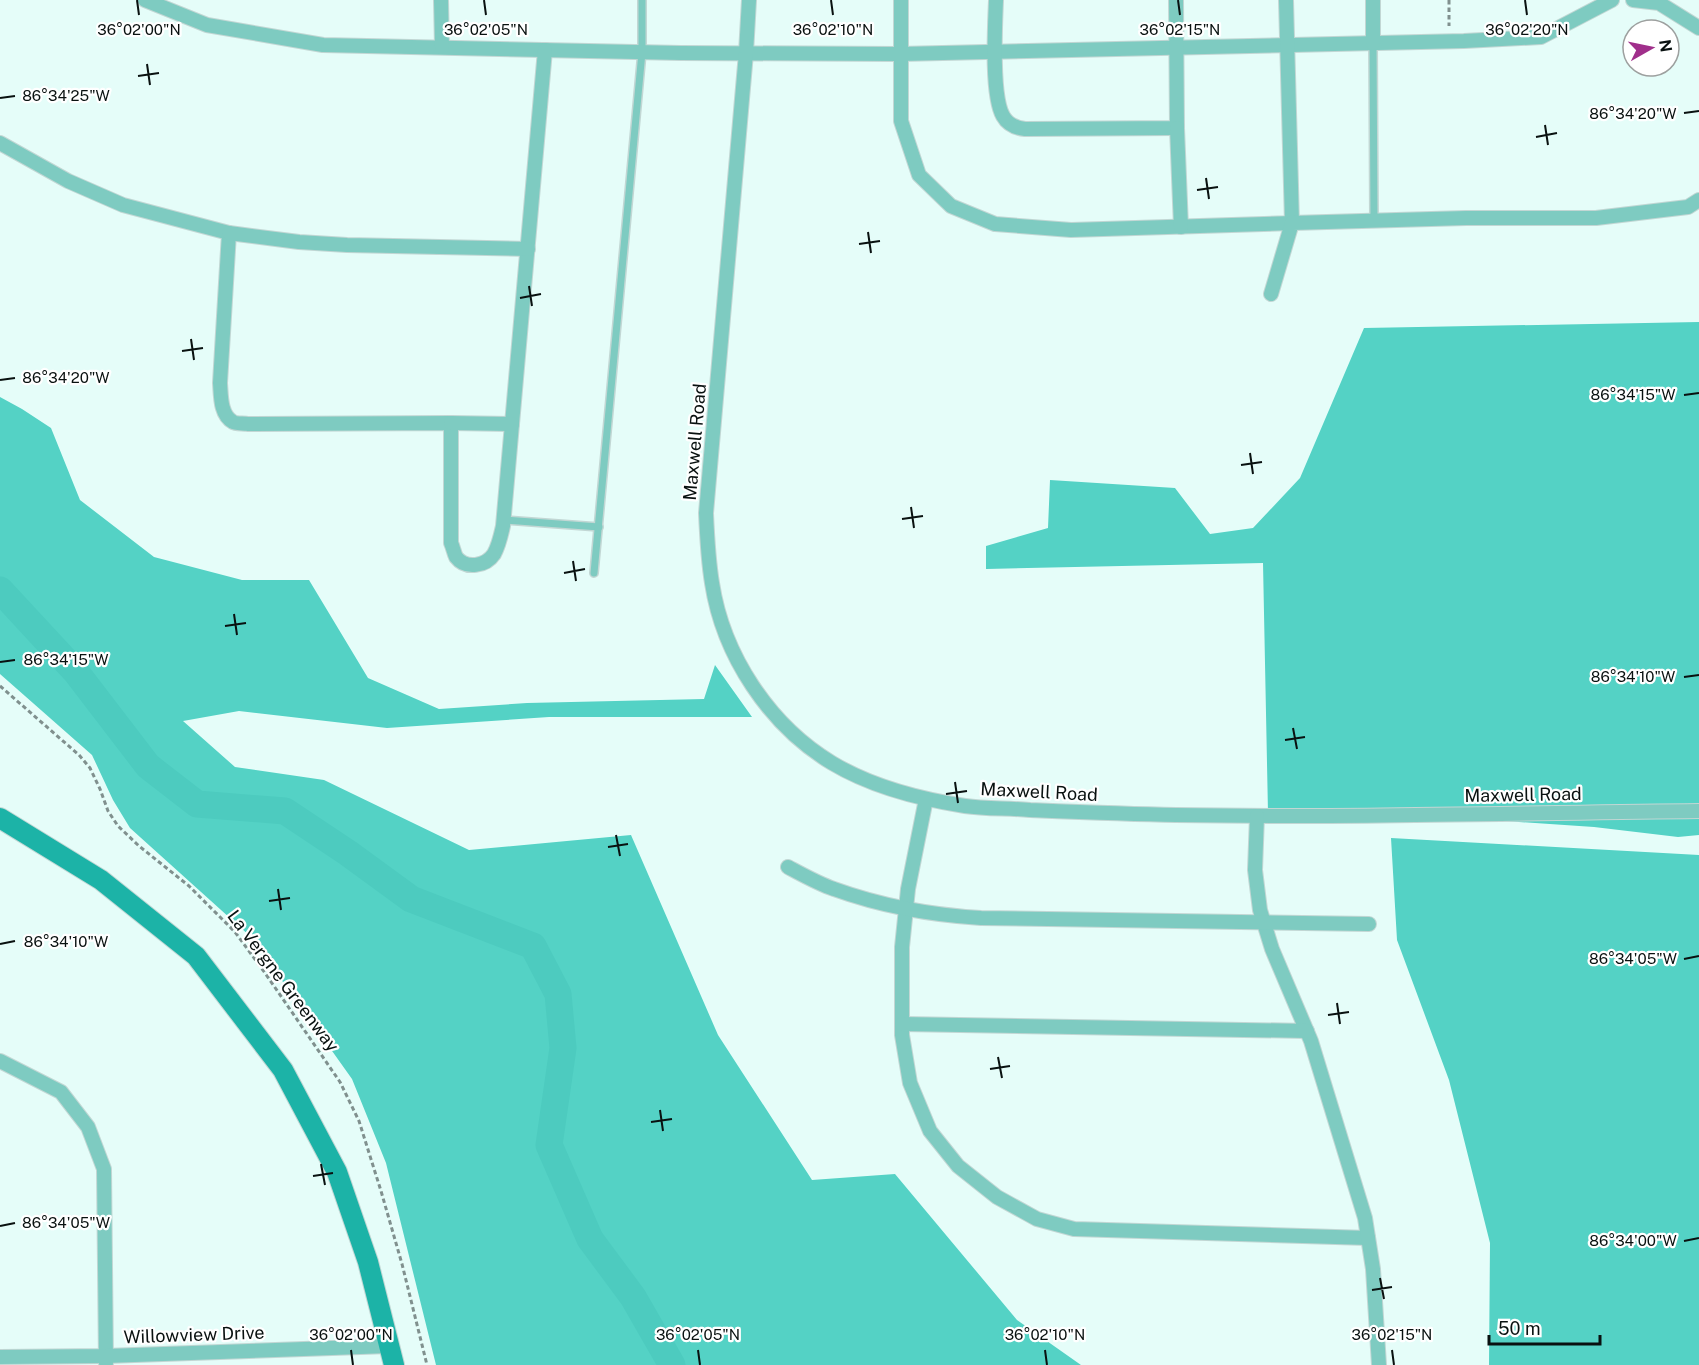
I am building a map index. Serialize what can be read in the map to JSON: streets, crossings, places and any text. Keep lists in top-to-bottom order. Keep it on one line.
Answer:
{"streets":{"street":["Maxwell Road","Willowview Drive"],"path":["La Vergne Greenway"]},"scale_bar":"50 m","north":"right","coordinates":["36°02'00\"N","36°02'05\"N","36°02'10\"N","36°02'15\"N","36°02'20\"N","86°34'25\"W","86°34'20\"W","86°34'15\"W","86°34'10\"W","86°34'05\"W","86°34'00\"W"]}
